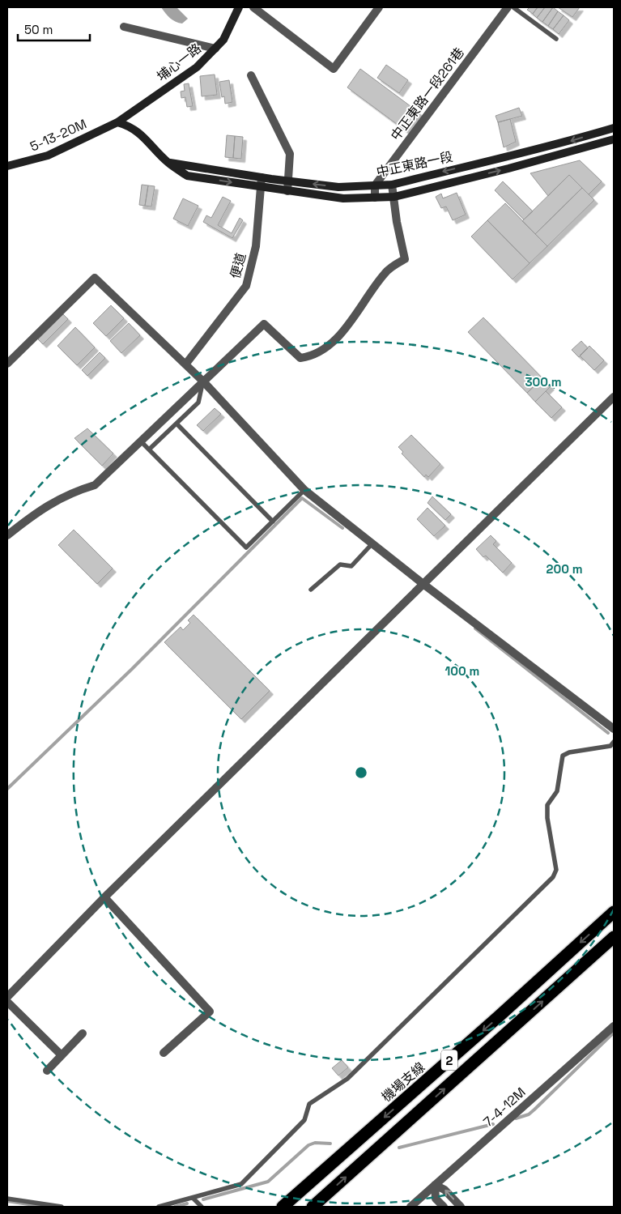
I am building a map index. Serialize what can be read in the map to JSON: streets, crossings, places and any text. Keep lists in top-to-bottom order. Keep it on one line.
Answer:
{"streets":{"highway":["2","機場支線"],"main road":["埔心一路","5-13-20M","中正東路一段"],"street":["中正東路一段261巷","便道","7-4-12M"]},"crossings":[["埔心一路","5-13-20M"],["中正東路一段261巷","中正東路一段"],["中正東路一段","便道"]],"scale_bar":"50 m","rings":["300 m","200 m","100 m"]}
